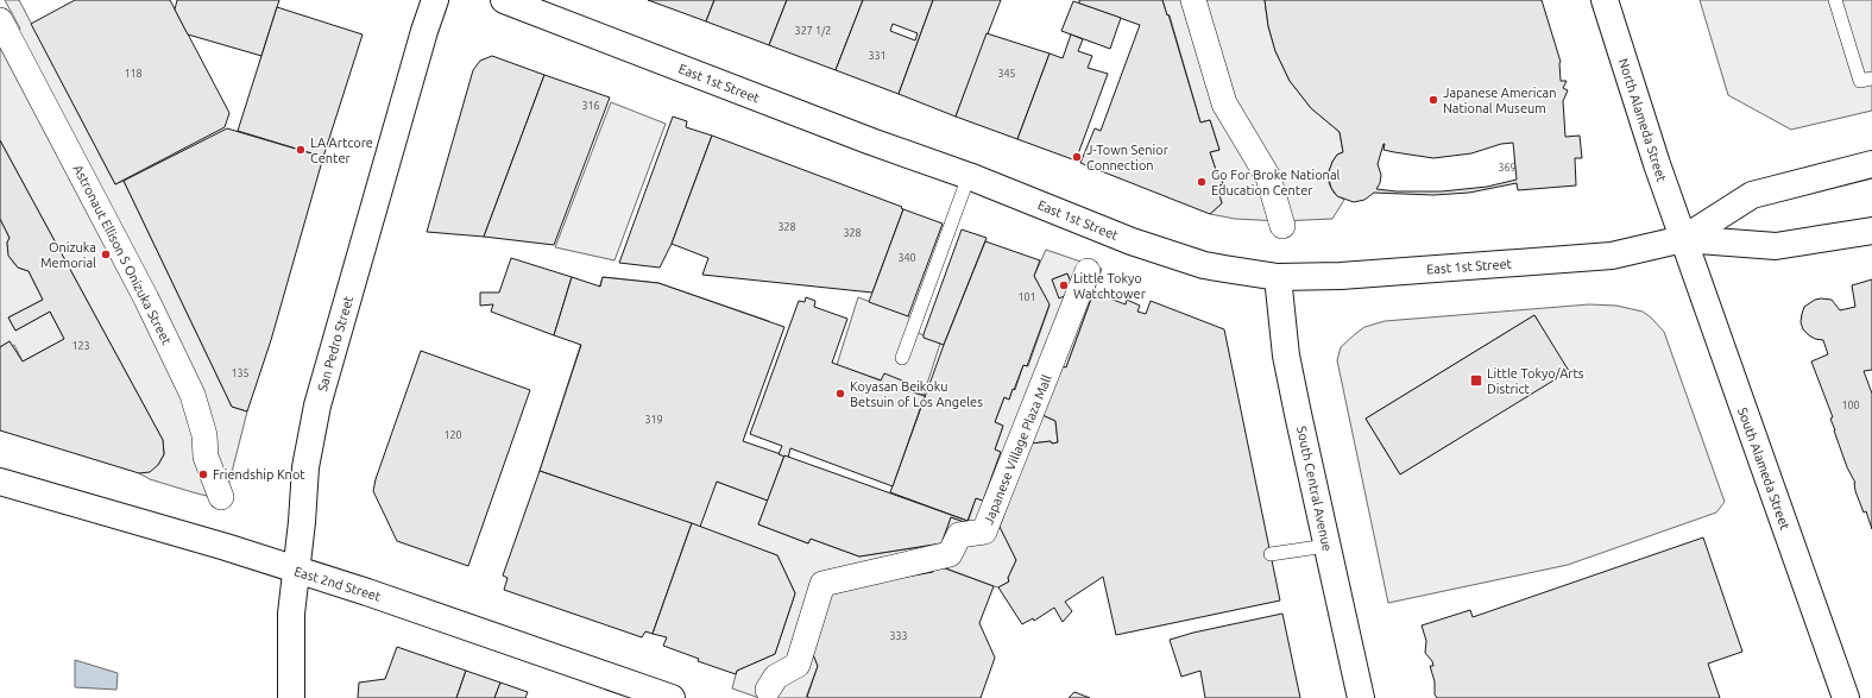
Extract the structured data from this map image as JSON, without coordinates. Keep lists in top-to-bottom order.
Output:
{
  "streets": {
    "main road": [
      "East 1st Street",
      "North Alameda Street",
      "San Pedro Street",
      "South Alameda Street",
      "South Central Avenue",
      "East 2nd Street"
    ],
    "street": ["Astronaut Ellison S Onizuka Street", "Japanese Village Plaza Mall"]
  },
  "crossings": [
    ["East 1st Street", "North Alameda Street"],
    ["East 1st Street", "South Alameda Street"],
    ["East 1st Street", "South Central Avenue"],
    ["North Alameda Street", "South Alameda Street"],
    ["San Pedro Street", "East 2nd Street"]
  ],
  "places": {
    "other": [
      "Japanese American National Museum",
      "LA Artcore Center",
      "J-Town Senior Connection",
      "Go For Broke National Education Center",
      "Onizuka Memorial",
      "Little Tokyo Watchtower",
      "Koyasan Beikoku Betsuin of Los Angeles",
      "Friendship Knot"
    ],
    "transit": ["Little Tokyo/Arts District"]
  },
  "house_numbers": [
    "327 1/2",
    "331",
    "118",
    "345",
    "316",
    "369",
    "328",
    "328",
    "340",
    "101",
    "123",
    "135",
    "100",
    "319",
    "120",
    "333"
  ]
}
